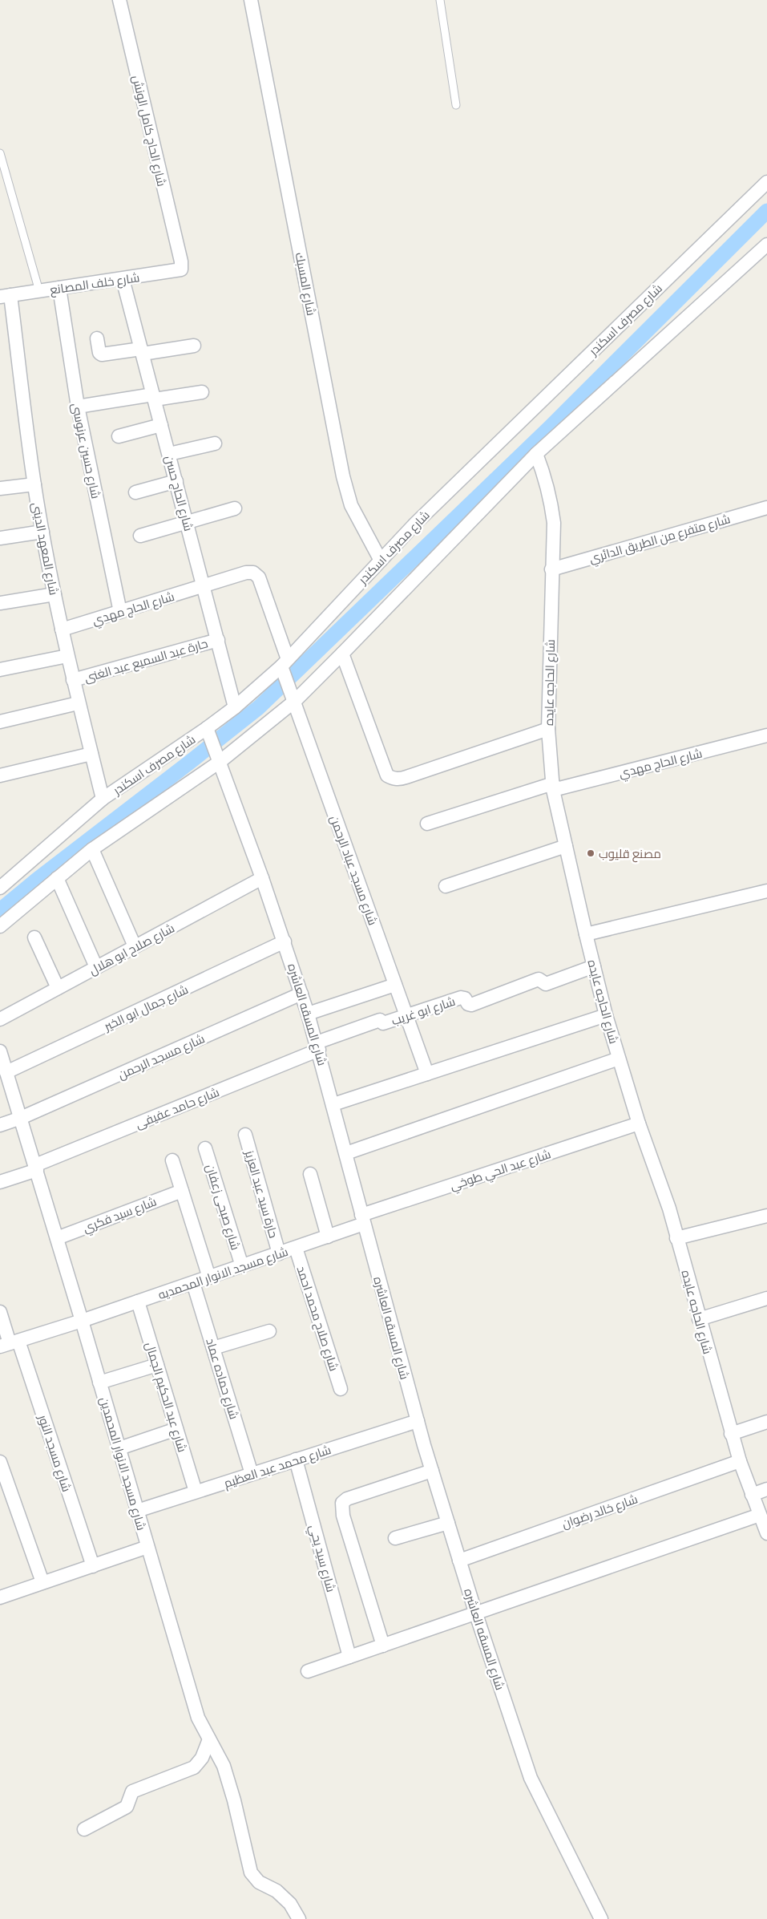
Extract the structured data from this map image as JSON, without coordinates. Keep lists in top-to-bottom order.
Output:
{
  "streets": {
    "street": [
      "شارع الحاج كامل الونش",
      "شارع خلف المصانع",
      "شارع المسبك",
      "شارع مصرف اسكندر",
      "شارع حسين عرنوسى",
      "شارع الحاج حسن",
      "شارع متفرع من الطريق الدائري",
      "شارع المعهد الدينى",
      "شارع الحاج مهدي",
      "حارة عبد السميع عبد الغنى",
      "شارع الحاجه عايده",
      "شارع مسجد عباد الرحمن",
      "شارع صلاح ابو هلال",
      "شارع جمال ابو الخير",
      "شارع ابو غريب",
      "شارع المسقه العاشره",
      "شارع مسجد الرحمن",
      "شارع حامد عفيفى",
      "شارع عبد الحي طوخي",
      "حارة سيد عبد العزيز",
      "شارع صبحى زعفان",
      "شارع سيد فكري",
      "شارع مسجد الانوار المحمديه",
      "شارع صلاح محمد احمد",
      "شارع حماده عماد",
      "شارع عبد الحكيم الجمال",
      "شارع مسجد النور",
      "شارع مسجد الانوار المحمدين",
      "شارع محمد عبد العظيم",
      "شارع خالد رضوان",
      "شارع سيد يحي"
    ]
  },
  "crossings": [
    ["شارع الحاج كامل الونش", "شارع خلف المصانع"],
    ["شارع خلف المصانع", "شارع حسين عرنوسى"],
    ["شارع خلف المصانع", "شارع الحاج حسن"],
    ["شارع خلف المصانع", "شارع المعهد الدينى"],
    ["شارع المسبك", "شارع مصرف اسكندر"],
    ["شارع مصرف اسكندر", "شارع الحاج حسن"],
    ["شارع مصرف اسكندر", "شارع المعهد الدينى"],
    ["شارع مصرف اسكندر", "شارع الحاج مهدي"],
    ["شارع مصرف اسكندر", "شارع مسجد عباد الرحمن"],
    ["شارع مصرف اسكندر", "شارع المسقه العاشره"],
    ["شارع حسين عرنوسى", "شارع الحاج مهدي"],
    ["شارع الحاج حسن", "شارع الحاج مهدي"],
    ["شارع الحاج حسن", "حارة عبد السميع عبد الغنى"],
    ["شارع متفرع من الطريق الدائري", "شارع الحاجه عايده"],
    ["شارع المعهد الدينى", "شارع الحاج مهدي"],
    ["شارع المعهد الدينى", "حارة عبد السميع عبد الغنى"],
    ["شارع الحاج مهدي", "شارع الحاجه عايده"],
    ["شارع الحاج مهدي", "شارع مسجد عباد الرحمن"],
    ["شارع الحاجه عايده", "شارع ابو غريب"],
    ["شارع الحاجه عايده", "شارع عبد الحي طوخي"],
    ["شارع الحاجه عايده", "شارع خالد رضوان"],
    ["شارع مسجد عباد الرحمن", "شارع ابو غريب"],
    ["شارع صلاح ابو هلال", "شارع المسقه العاشره"],
    ["شارع جمال ابو الخير", "شارع المسقه العاشره"],
    ["شارع جمال ابو الخير", "شارع مسجد الانوار المحمدين"],
    ["شارع ابو غريب", "شارع المسقه العاشره"],
    ["شارع ابو غريب", "شارع حامد عفيفى"],
    ["شارع المسقه العاشره", "شارع مسجد الرحمن"],
    ["شارع المسقه العاشره", "شارع حامد عفيفى"],
    ["شارع المسقه العاشره", "شارع عبد الحي طوخي"],
    ["شارع المسقه العاشره", "شارع مسجد الانوار المحمديه"],
    ["شارع المسقه العاشره", "شارع محمد عبد العظيم"],
    ["شارع المسقه العاشره", "شارع خالد رضوان"],
    ["شارع مسجد الرحمن", "شارع مسجد الانوار المحمدين"],
    ["شارع حامد عفيفى", "شارع مسجد الانوار المحمدين"],
    ["شارع عبد الحي طوخي", "شارع مسجد الانوار المحمديه"],
    ["حارة سيد عبد العزيز", "شارع مسجد الانوار المحمديه"],
    ["شارع صبحى زعفان", "شارع مسجد الانوار المحمديه"],
    ["شارع سيد فكري", "شارع مسجد الانوار المحمدين"],
    ["شارع مسجد الانوار المحمديه", "شارع صلاح محمد احمد"],
    ["شارع مسجد الانوار المحمديه", "شارع حماده عماد"],
    ["شارع مسجد الانوار المحمديه", "شارع عبد الحكيم الجمال"],
    ["شارع مسجد الانوار المحمديه", "شارع مسجد النور"],
    ["شارع مسجد الانوار المحمديه", "شارع مسجد الانوار المحمدين"],
    ["شارع حماده عماد", "شارع محمد عبد العظيم"],
    ["شارع عبد الحكيم الجمال", "شارع محمد عبد العظيم"],
    ["شارع مسجد الانوار المحمدين", "شارع محمد عبد العظيم"],
    ["شارع محمد عبد العظيم", "شارع سيد يحي"]
  ],
  "places": ["مصنع قليوب"]
}
